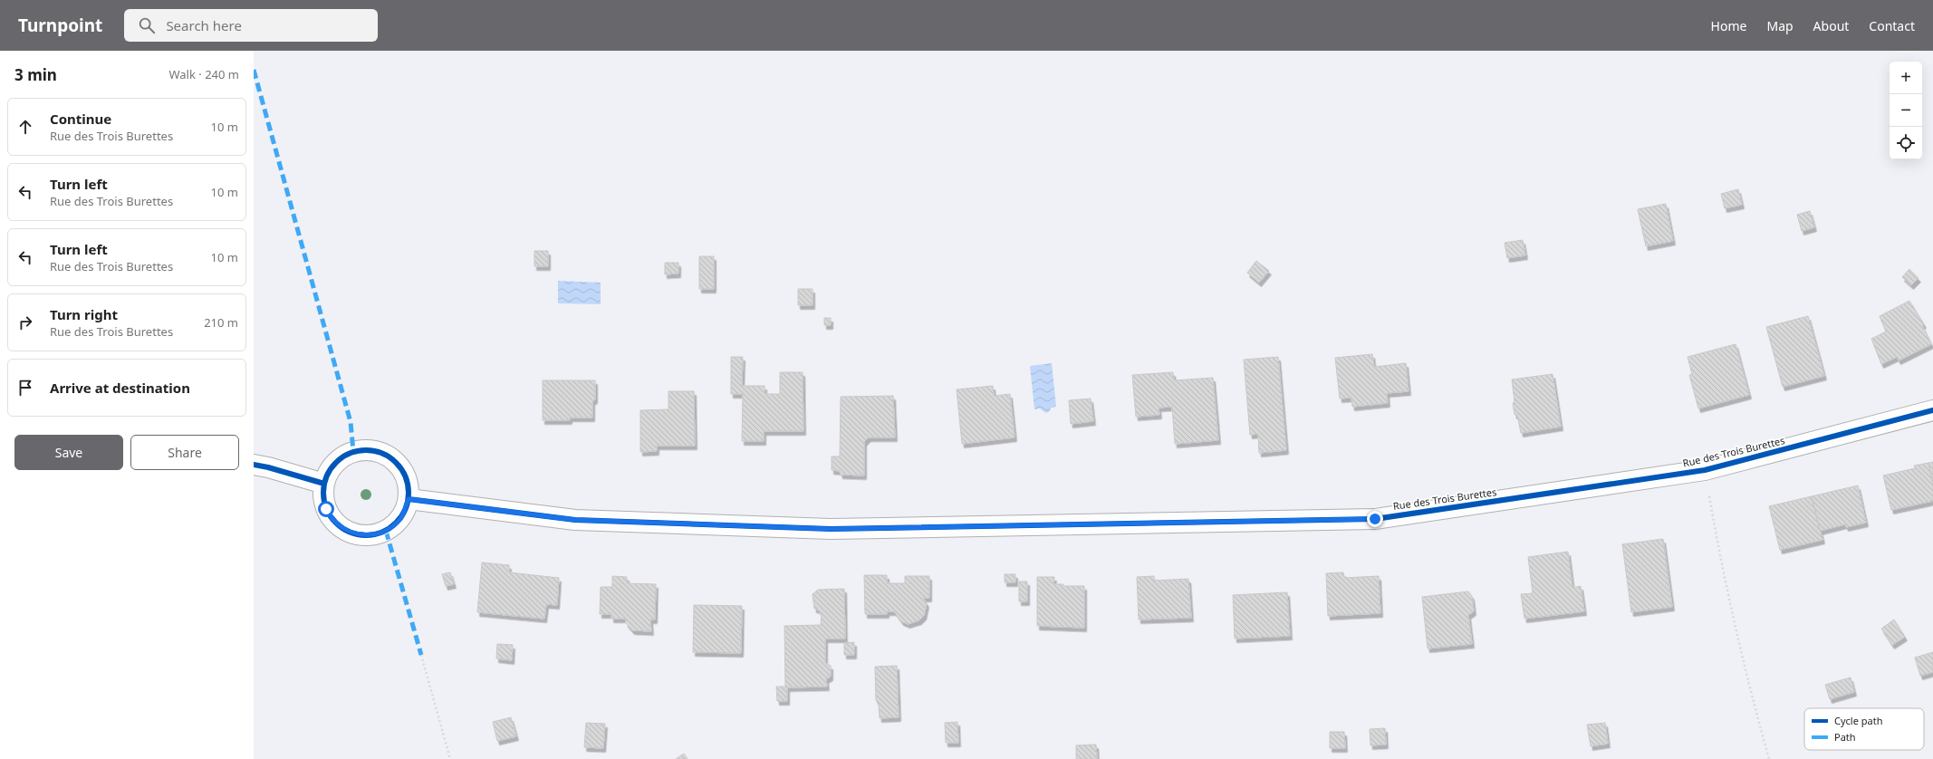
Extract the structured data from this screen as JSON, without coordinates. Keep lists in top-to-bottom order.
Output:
{
  "streets": {
    "street": ["Rue des Trois Burettes"]
  },
  "legend": ["Cycle path", "Path"],
  "page": {
    "header": "Turnpoint",
    "search": "Search here",
    "nav": [
      "Home",
      "Map",
      "About",
      "Contact"
    ],
    "heading": ["3 min", "Walk · 240 m"],
    "map_buttons": ["+", "−"],
    "list": [
      ["Continue", "Rue des Trois Burettes", "10 m"],
      ["Turn left", "Rue des Trois Burettes", "10 m"],
      ["Turn left", "Rue des Trois Burettes", "10 m"],
      ["Turn right", "Rue des Trois Burettes", "210 m"],
      "Arrive at destination"
    ],
    "buttons": ["Save", "Share"]
  }
}
